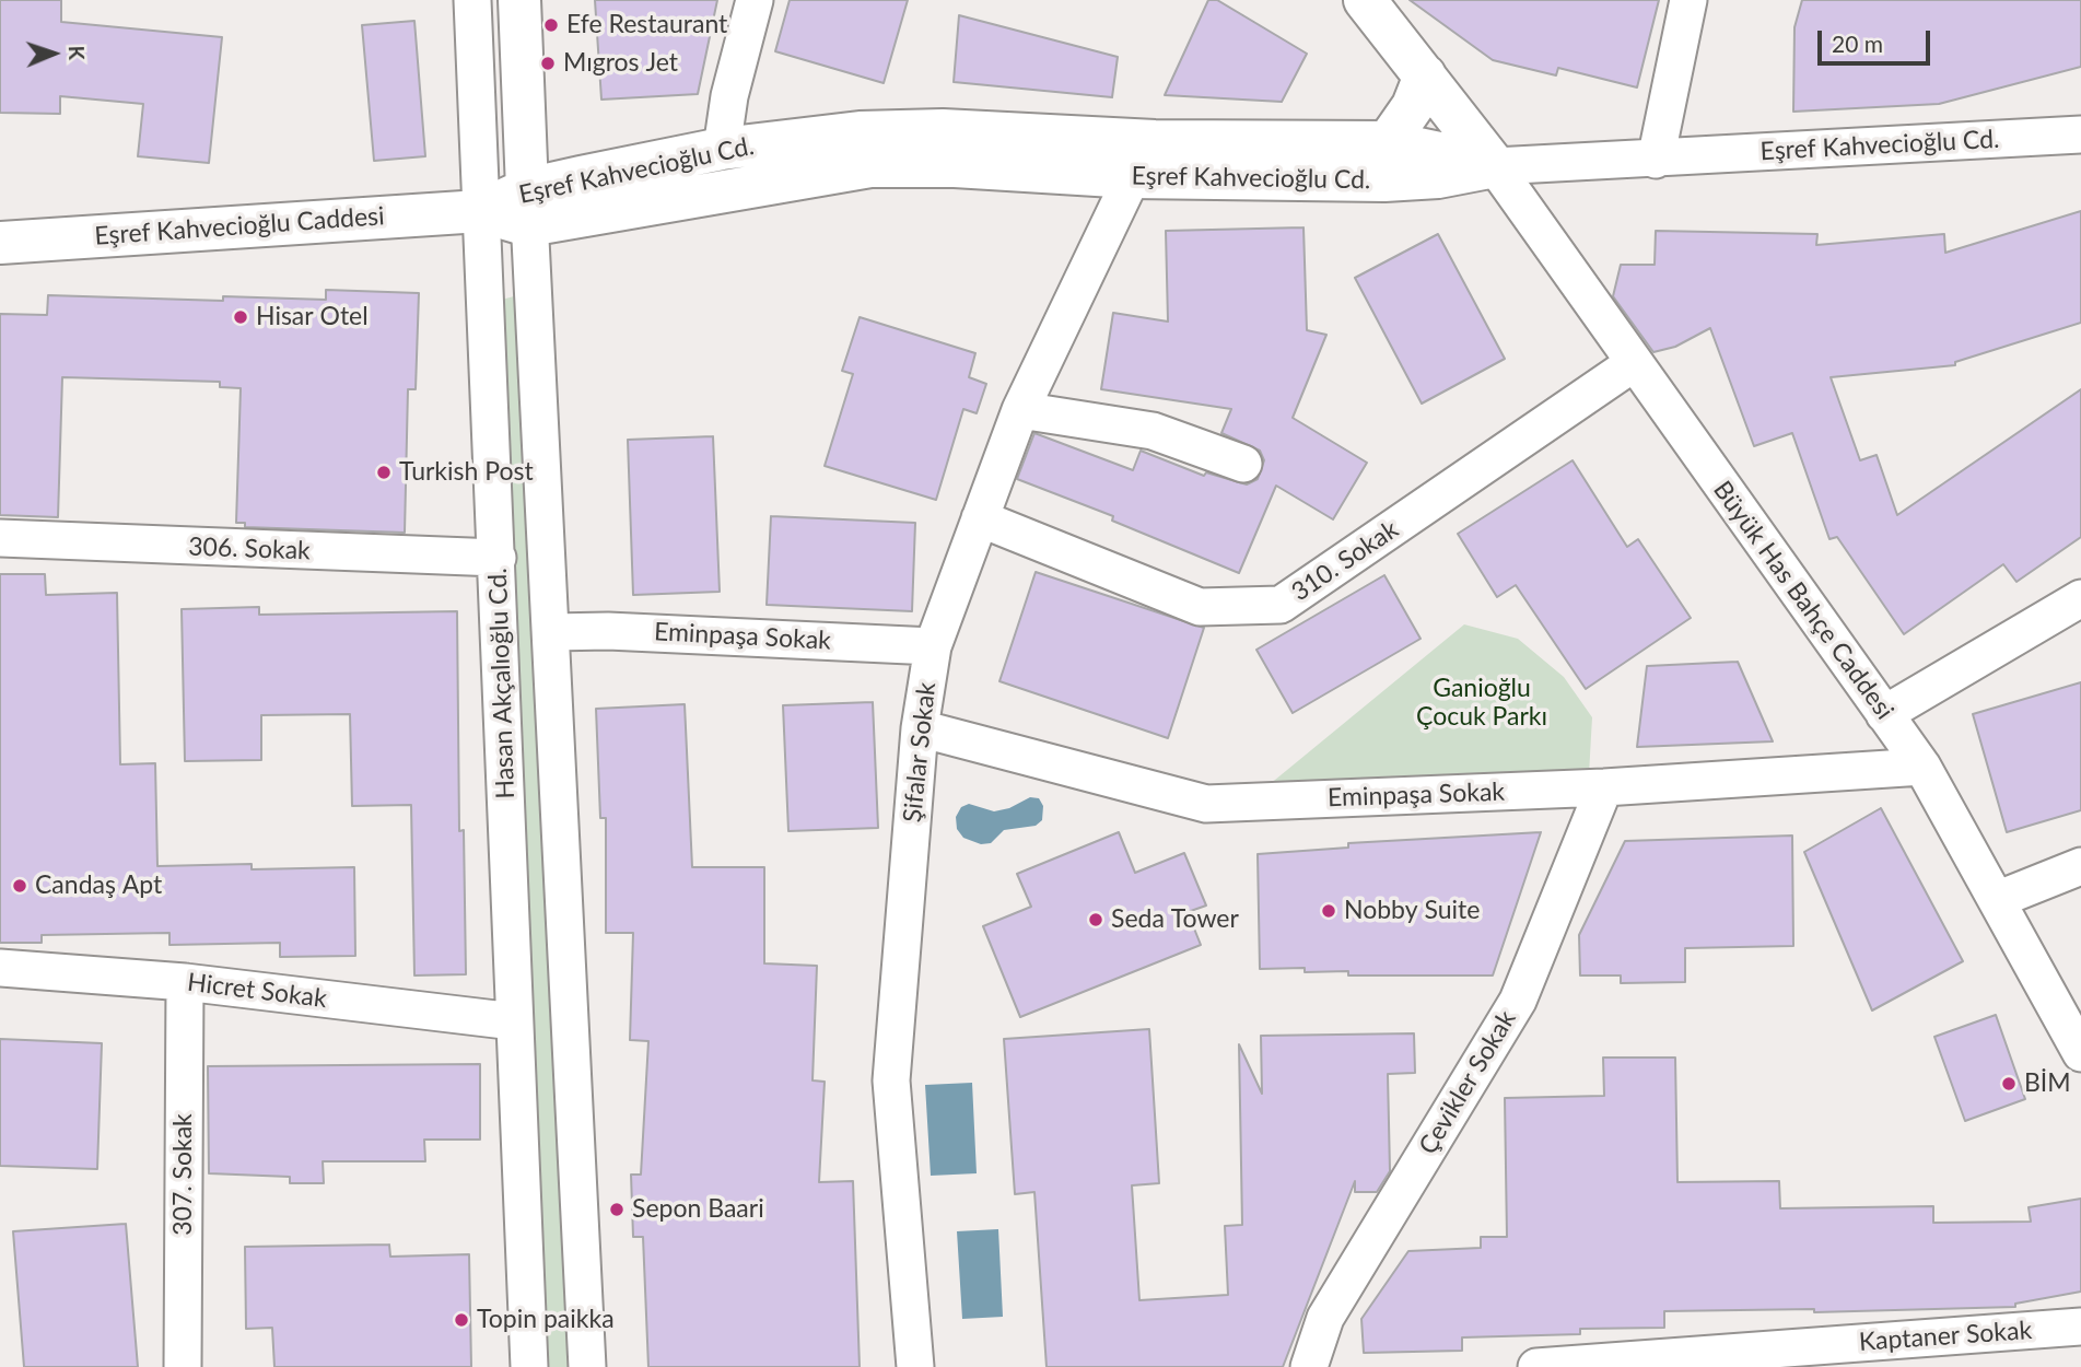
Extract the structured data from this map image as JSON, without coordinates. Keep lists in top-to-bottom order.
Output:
{
  "streets": {
    "street": [
      "Eşref Kahvecioğlu Cd.",
      "Eşref Kahvecioğlu Caddesi",
      "306. Sokak",
      "310. Sokak",
      "Büyük Has Bahçe Caddesi",
      "Eminpaşa Sokak",
      "Hasan Akçalıoğlu Cd.",
      "Şifalar Sokak",
      "Hicret Sokak",
      "Çevikler Sokak",
      "307. Sokak",
      "Kaptaner Sokak"
    ]
  },
  "crossings": [
    ["Eşref Kahvecioğlu Cd.", "Eşref Kahvecioğlu Caddesi"],
    ["Eşref Kahvecioğlu Cd.", "Büyük Has Bahçe Caddesi"],
    ["Eşref Kahvecioğlu Cd.", "Hasan Akçalıoğlu Cd."],
    ["Eşref Kahvecioğlu Cd.", "Şifalar Sokak"],
    ["Eşref Kahvecioğlu Caddesi", "Hasan Akçalıoğlu Cd."],
    ["306. Sokak", "Hasan Akçalıoğlu Cd."],
    ["310. Sokak", "Büyük Has Bahçe Caddesi"],
    ["310. Sokak", "Şifalar Sokak"],
    ["Büyük Has Bahçe Caddesi", "Eminpaşa Sokak"],
    ["Eminpaşa Sokak", "Hasan Akçalıoğlu Cd."],
    ["Eminpaşa Sokak", "Şifalar Sokak"],
    ["Eminpaşa Sokak", "Çevikler Sokak"],
    ["Hasan Akçalıoğlu Cd.", "Hicret Sokak"],
    ["Hicret Sokak", "307. Sokak"]
  ],
  "parks": ["Ganioğlu Çocuk Parkı"],
  "places": [
    "Efe Restaurant",
    "Mıgros Jet",
    "Hisar Otel",
    "Turkish Post",
    "Candaş Apt",
    "Nobby Suite",
    "Seda Tower",
    "BİM",
    "Sepon Baari",
    "Topin paikka"
  ],
  "scale_bar": "20 m",
  "north": "right"
}
